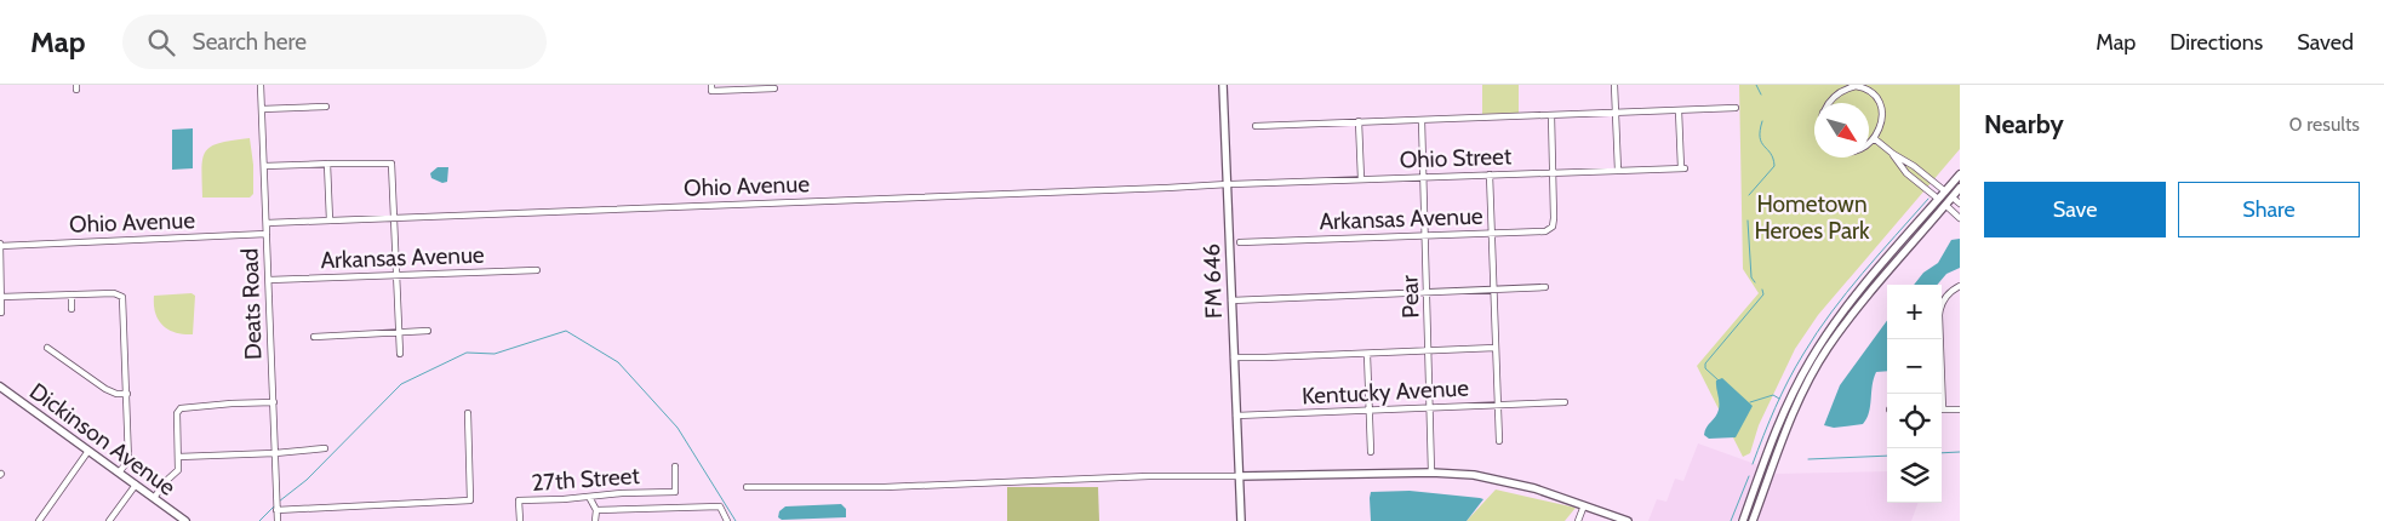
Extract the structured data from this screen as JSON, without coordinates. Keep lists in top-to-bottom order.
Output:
{
  "streets": {
    "main road": ["FM 646", "Dickinson Avenue"],
    "street": [
      "Ohio Street",
      "Ohio Avenue",
      "Arkansas Avenue",
      "Pear",
      "Deats Road",
      "Kentucky Avenue",
      "27th Street"
    ]
  },
  "crossings": [
    ["Ohio Street", "Ohio Avenue"],
    ["Ohio Street", "Arkansas Avenue"],
    ["Ohio Street", "FM 646"],
    ["Ohio Street", "Pear"],
    ["Ohio Avenue", "FM 646"],
    ["Ohio Avenue", "Deats Road"],
    ["Arkansas Avenue", "Pear"],
    ["Arkansas Avenue", "Deats Road"],
    ["FM 646", "Kentucky Avenue"],
    ["Pear", "Kentucky Avenue"]
  ],
  "parks": ["Hometown Heroes Park"],
  "north": "bottom right",
  "page": {
    "header": "Map",
    "search": "Search here",
    "nav": ["Map", "Directions", "Saved"],
    "heading": ["Nearby", "0 results"],
    "buttons": ["Save", "Share"],
    "map_buttons": ["+", "−"]
  }
}
